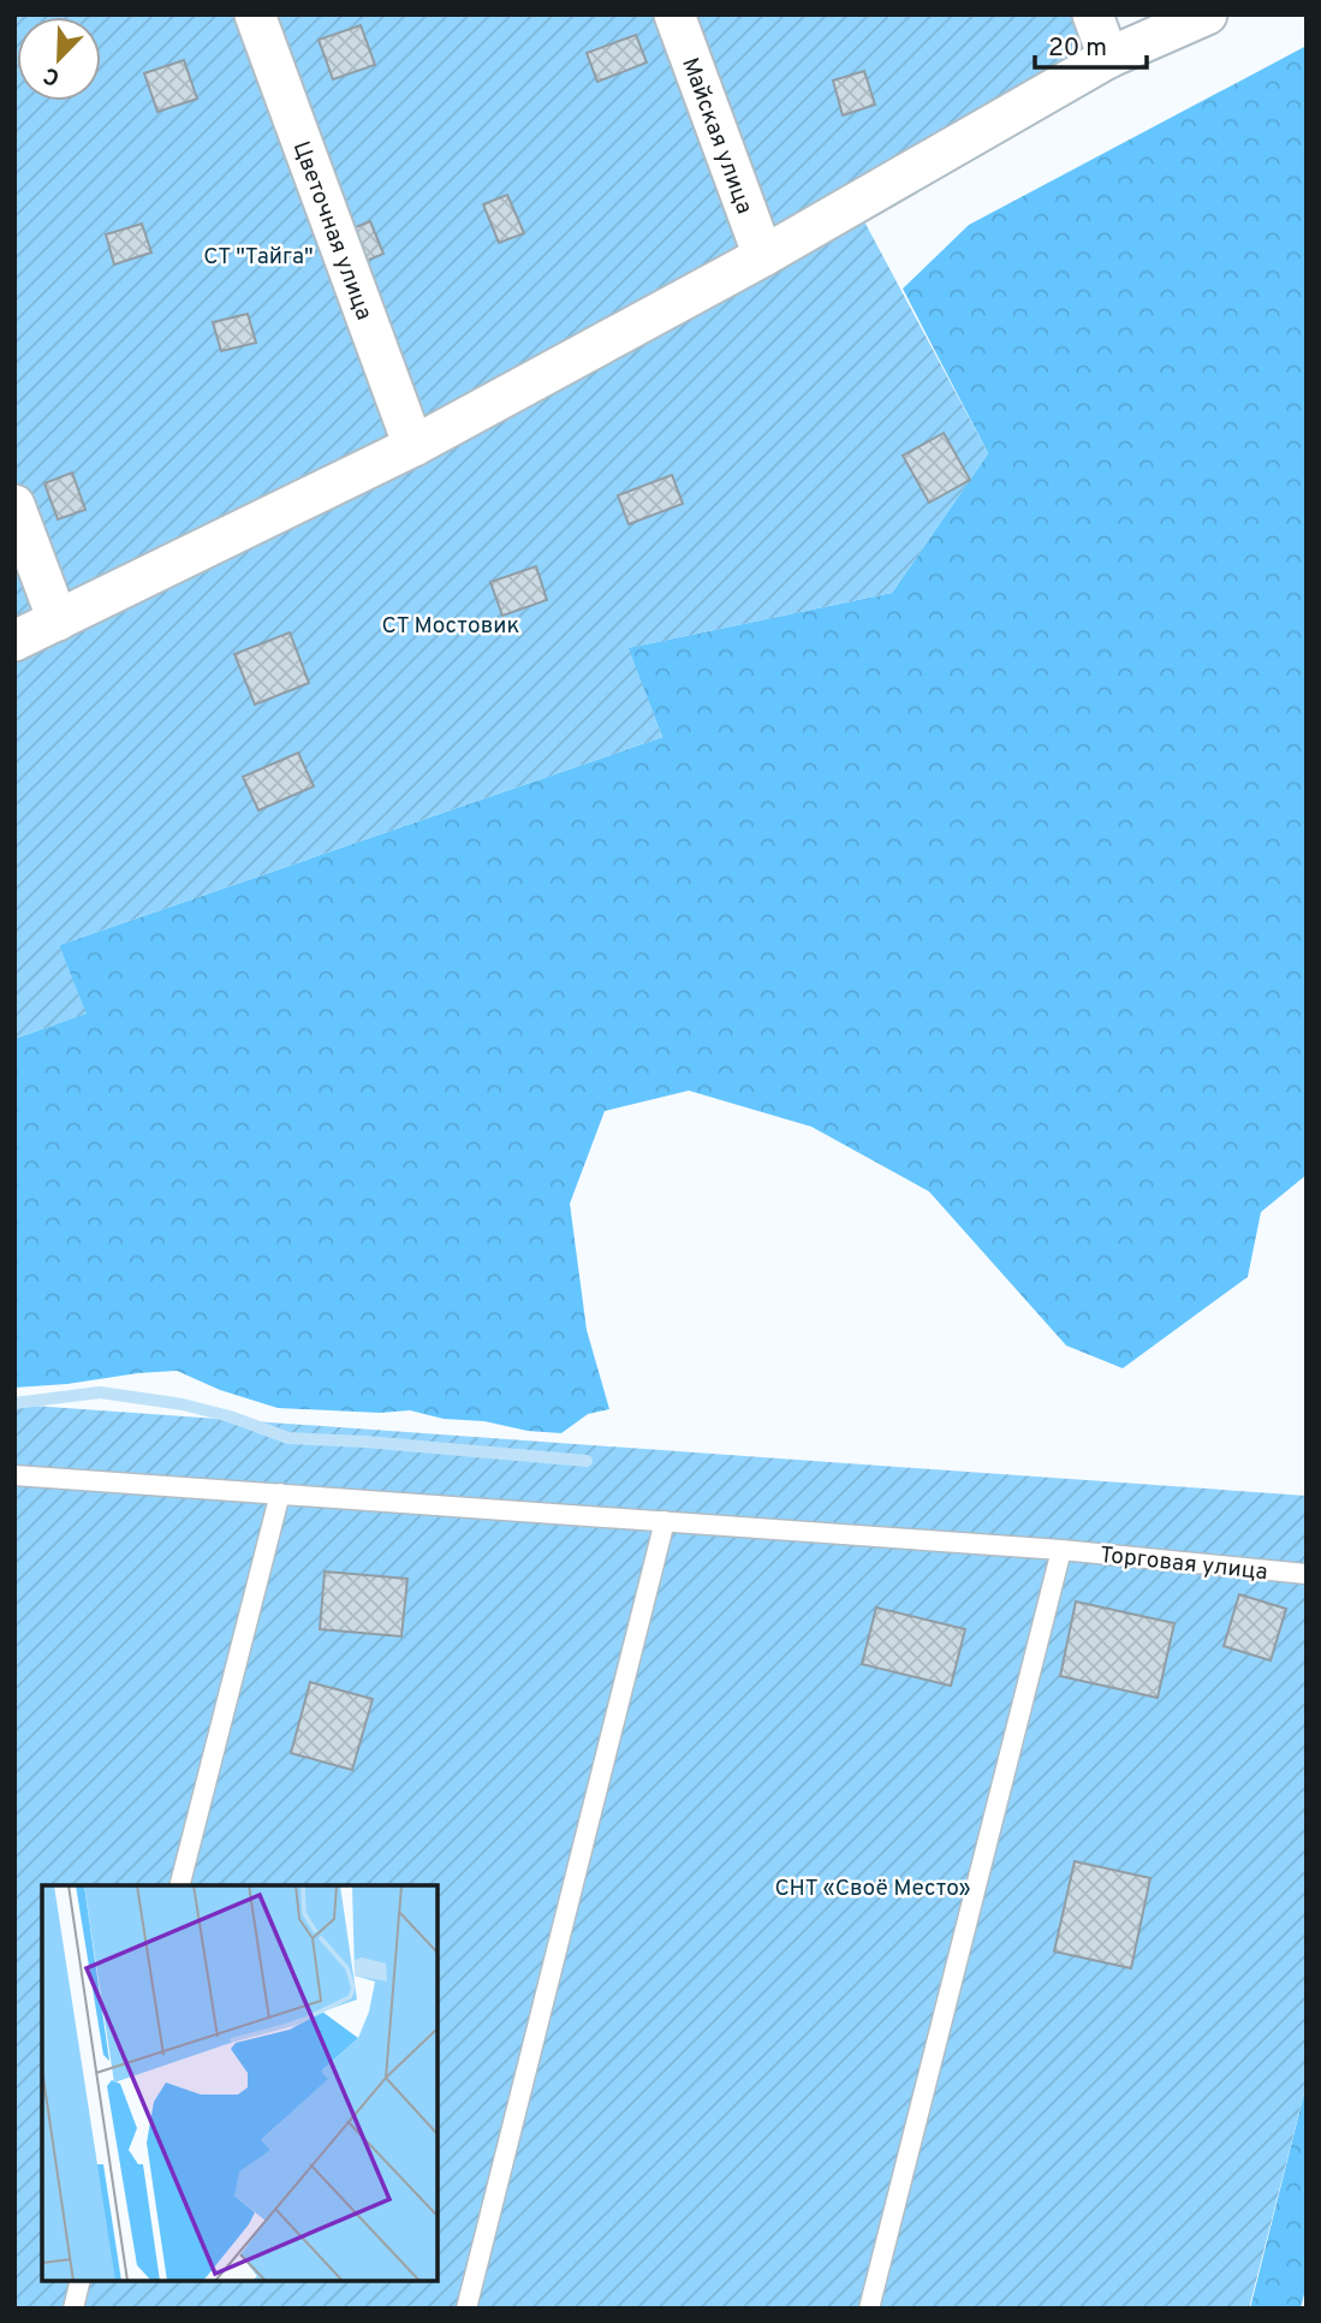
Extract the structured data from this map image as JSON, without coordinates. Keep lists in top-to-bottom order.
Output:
{
  "streets": {
    "street": ["Майская улица", "Цветочная улица"],
    "lane": ["Торговая улица"]
  },
  "parks": ["СТ \"Тайга\"", "СТ Мостовик", "СНТ «Своё Место»"],
  "scale_bar": "20 m",
  "north": "bottom left"
}
